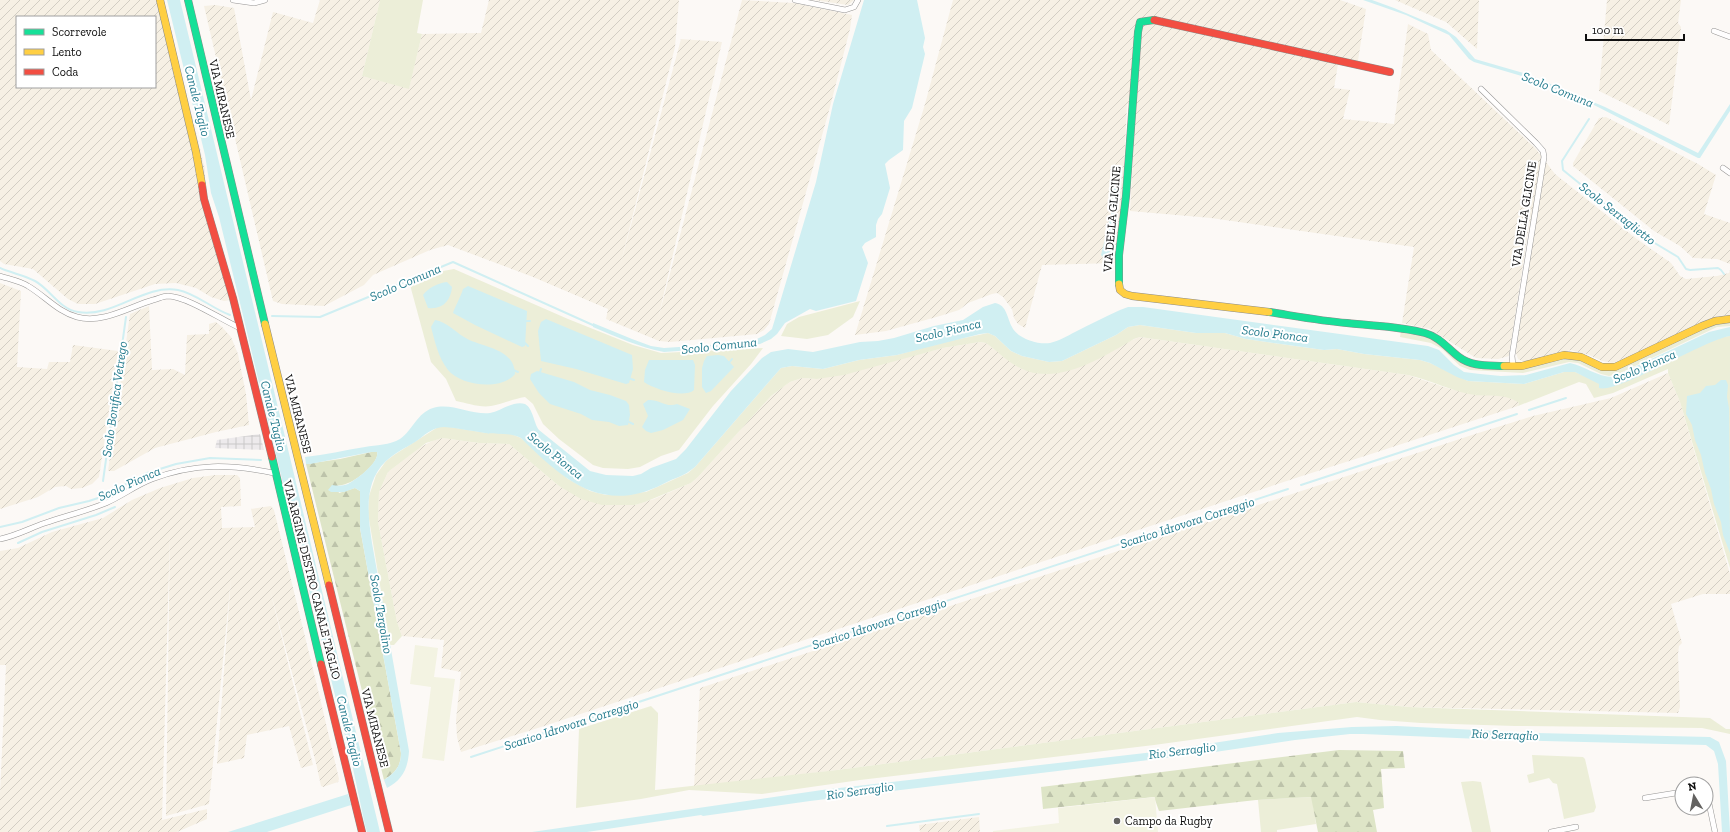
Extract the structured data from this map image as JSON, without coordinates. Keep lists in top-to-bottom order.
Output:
{
  "streets": {
    "street": ["VIA MIRANESE", "VIA DELLA GLICINE", "VIA ARGINE DESTRO CANALE TAGLIO"]
  },
  "water": [
    "Scolo Comuna",
    "Canale Taglio",
    "Scolo Serraglietto",
    "Scolo Pionca",
    "Scolo Bonifica Vetrego",
    "Scarico Idrovora Correggio",
    "Scolo Tergolino",
    "Rio Serraglio"
  ],
  "places": ["Campo da Rugby"],
  "legend": ["Scorrevole", "Lento", "Coda"],
  "scale_bar": "100 m",
  "north": "top"
}
